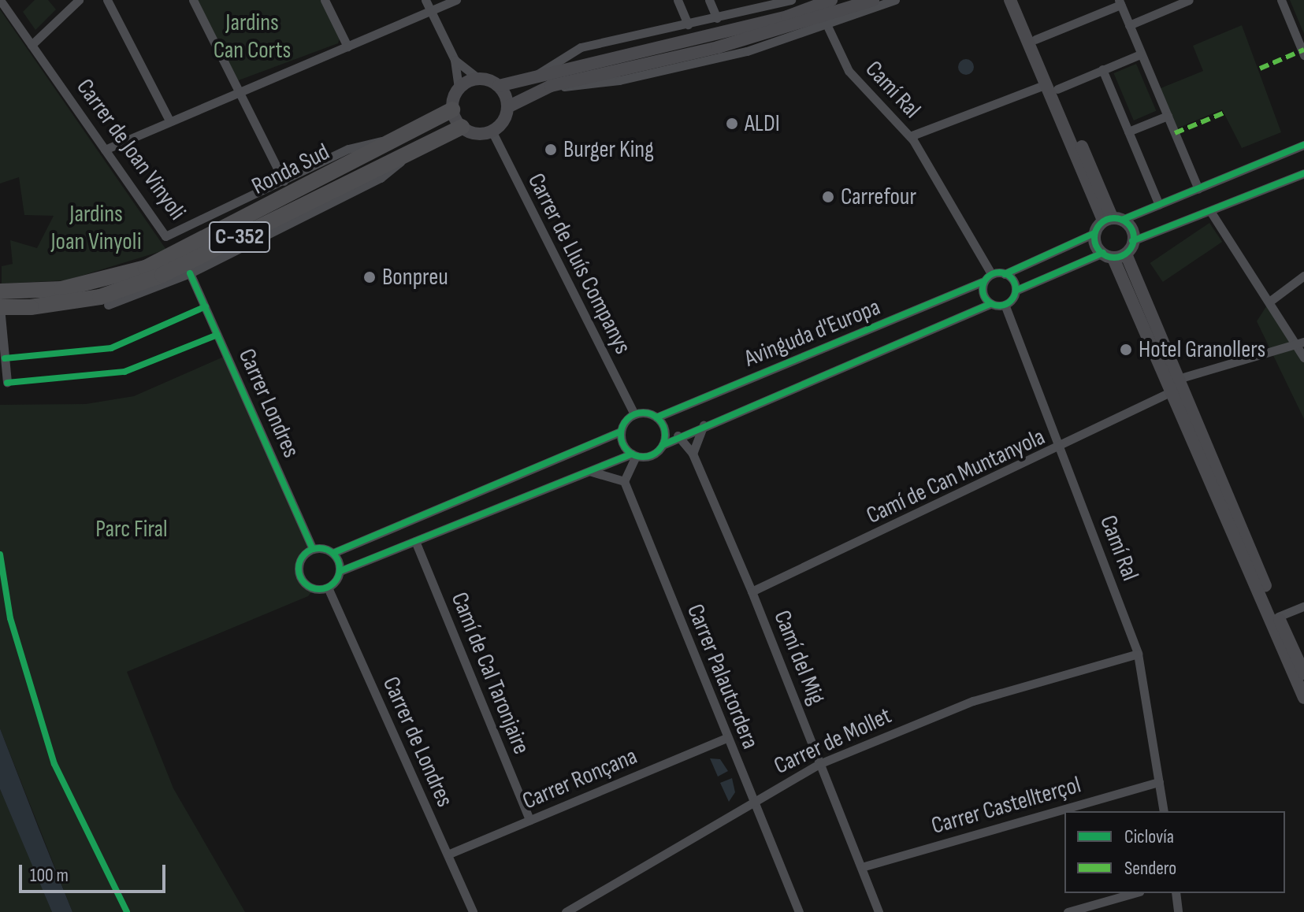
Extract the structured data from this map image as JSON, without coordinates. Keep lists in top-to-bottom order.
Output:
{
  "streets": {
    "highway": ["Ronda Sud", "C-352"],
    "street": [
      "Camí Ral",
      "Carrer de Joan Vinyoli",
      "Carrer de Lluís Companys",
      "Avinguda d'Europa",
      "Carrer Londres",
      "Camí de Can Muntanyola",
      "Camí del Mig",
      "Camí de Cal Taronjaire",
      "Carrer Palautordera",
      "Carrer de Mollet",
      "Carrer de Londres",
      "Carrer Ronçana",
      "Carrer Castellterçol"
    ]
  },
  "crossings": [
    ["Camí Ral", "Avinguda d'Europa"],
    ["Camí Ral", "Camí de Can Muntanyola"],
    ["Camí Ral", "Carrer de Mollet"],
    ["Camí Ral", "Carrer Castellterçol"],
    ["Carrer de Joan Vinyoli", "Ronda Sud"],
    ["Ronda Sud", "Carrer de Lluís Companys"],
    ["Carrer de Lluís Companys", "Avinguda d'Europa"],
    ["Avinguda d'Europa", "Camí del Mig"],
    ["Carrer Londres", "Carrer de Londres"],
    ["Camí de Can Muntanyola", "Camí del Mig"],
    ["Camí del Mig", "Carrer de Mollet"],
    ["Camí del Mig", "Carrer Castellterçol"],
    ["Camí de Cal Taronjaire", "Carrer Ronçana"],
    ["Carrer Palautordera", "Carrer de Mollet"],
    ["Carrer Palautordera", "Carrer Ronçana"],
    ["Carrer de Londres", "Carrer Ronçana"]
  ],
  "parks": ["Jardins Can Corts", "Jardins Joan Vinyoli", "Parc Firal"],
  "places": [
    "ALDI",
    "Burger King",
    "Carrefour",
    "Bonpreu",
    "Hotel Granollers"
  ],
  "legend": ["Ciclovía", "Sendero"],
  "scale_bar": "100 m"
}
